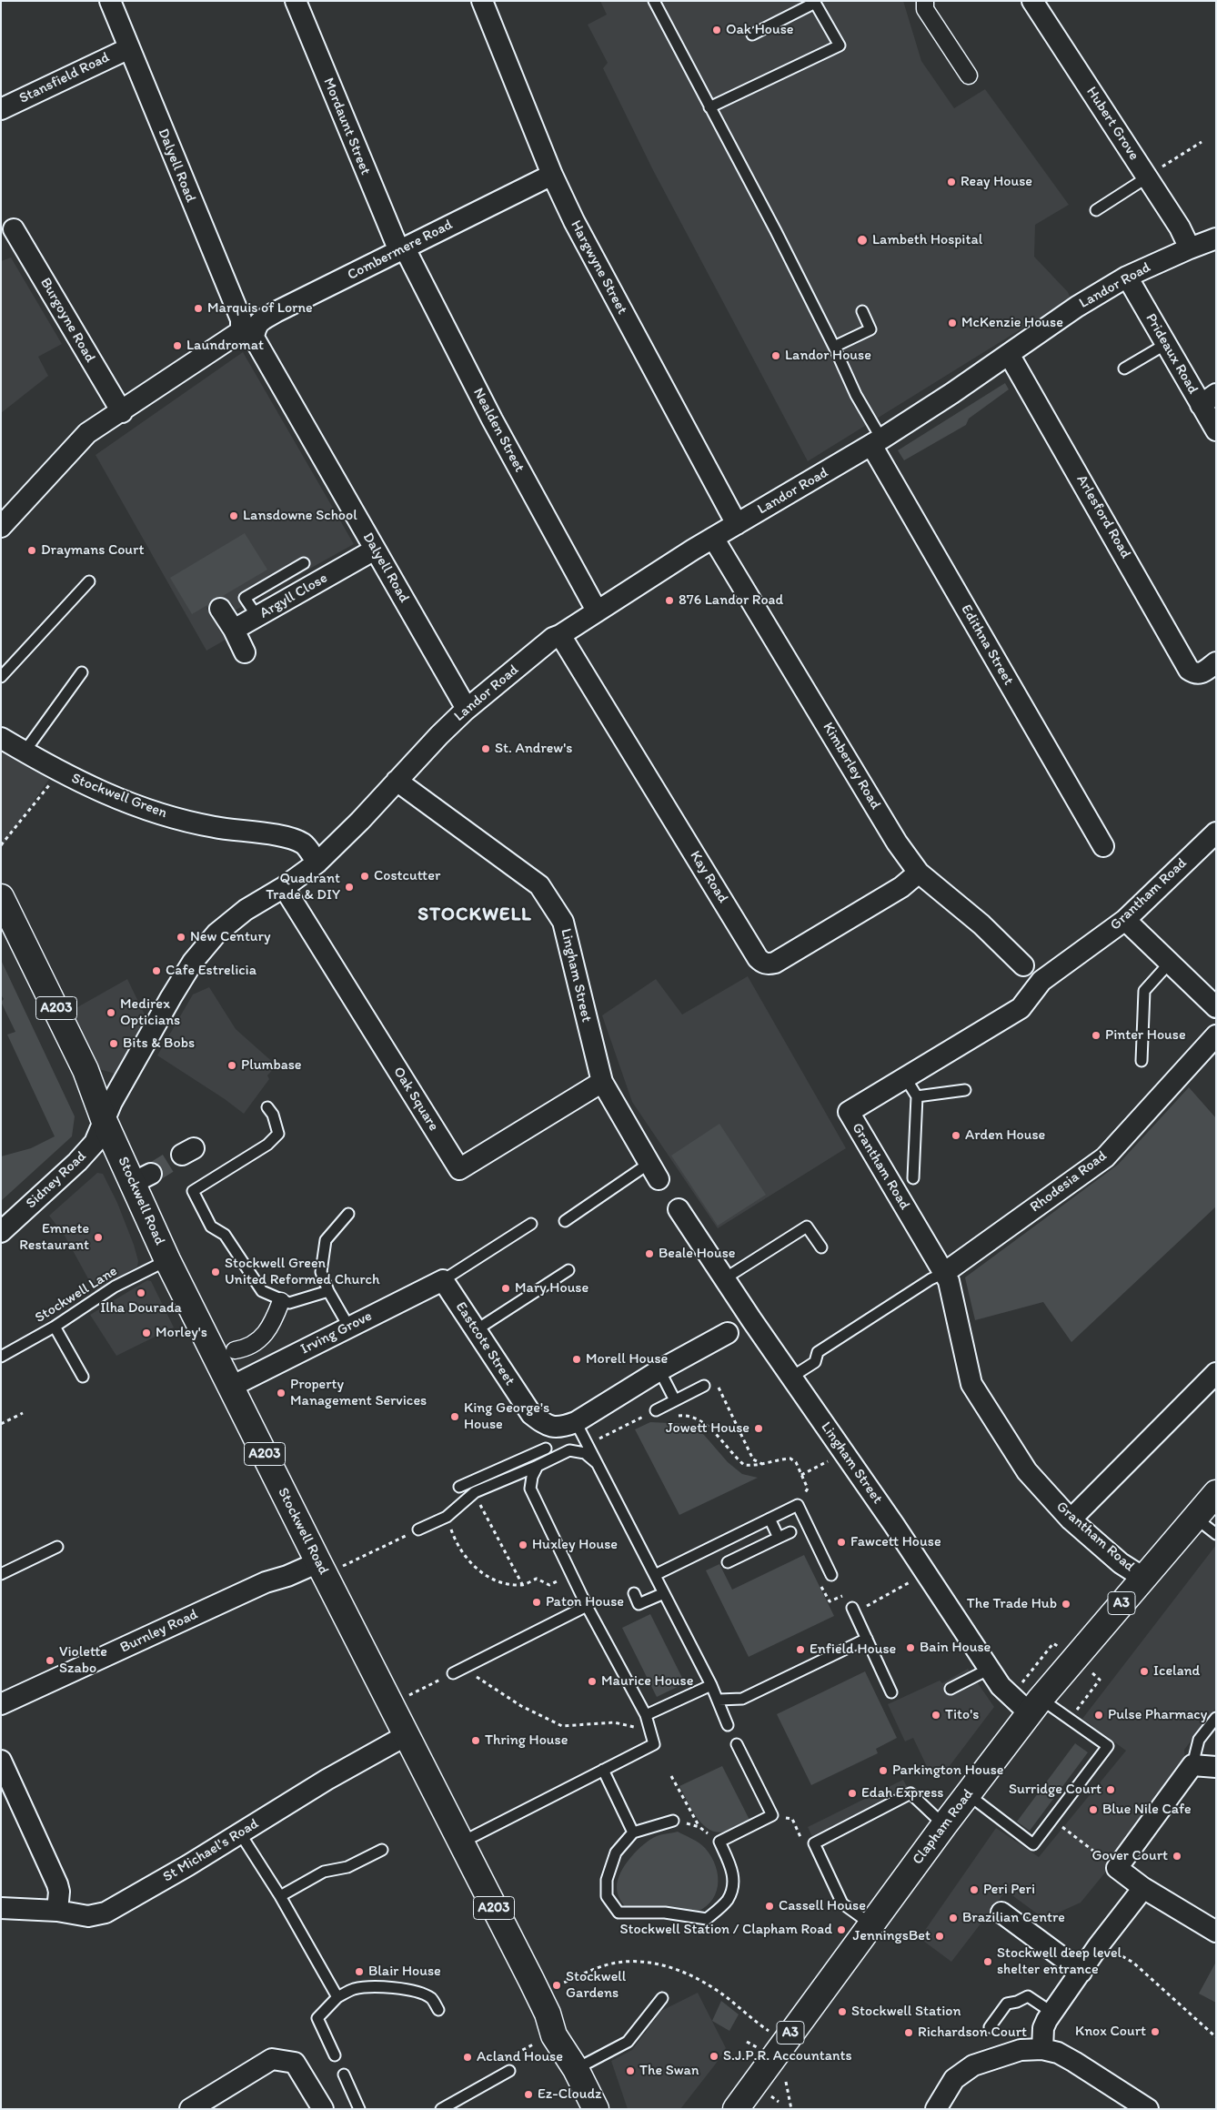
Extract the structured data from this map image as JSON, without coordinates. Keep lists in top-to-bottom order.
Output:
{
  "streets": {
    "highway": [
      "A203",
      "Stockwell Road",
      "A3",
      "Clapham Road"
    ],
    "street": [
      "Stansfield Road",
      "Hubert Grove",
      "Mordaunt Street",
      "Dalyell Road",
      "Combermere Road",
      "Hargwyne Street",
      "Landor Road",
      "Burgoyne Road",
      "Prideaux Road",
      "Nealden Street",
      "Arlesford Road",
      "Argyll Close",
      "Edithna Street",
      "Kimberley Road",
      "Stockwell Green",
      "Kay Road",
      "Grantham Road",
      "Lingham Street",
      "Oak Square",
      "Sidney Road",
      "Rhodesia Road",
      "Irving Grove",
      "Eastcote Street",
      "Burnley Road",
      "St Michael's Road"
    ],
    "lane": ["Stockwell Lane"]
  },
  "crossings": [
    ["Stansfield Road", "Dalyell Road"],
    ["Hubert Grove", "Landor Road"],
    ["Mordaunt Street", "Combermere Road"],
    ["Mordaunt Street", "Nealden Street"],
    ["Dalyell Road", "Combermere Road"],
    ["Dalyell Road", "Landor Road"],
    ["Dalyell Road", "Argyll Close"],
    ["Combermere Road", "Hargwyne Street"],
    ["Combermere Road", "Burgoyne Road"],
    ["Combermere Road", "Nealden Street"],
    ["Hargwyne Street", "Landor Road"],
    ["Landor Road", "Prideaux Road"],
    ["Landor Road", "Nealden Street"],
    ["Landor Road", "Arlesford Road"],
    ["Landor Road", "Edithna Street"],
    ["Landor Road", "Kimberley Road"],
    ["Landor Road", "Kay Road"],
    ["Landor Road", "Lingham Street"],
    ["Kimberley Road", "Kay Road"],
    ["Grantham Road", "Rhodesia Road"],
    ["Grantham Road", "Clapham Road"],
    ["Lingham Street", "Oak Square"],
    ["Lingham Street", "Clapham Road"],
    ["A203", "Stockwell Road"],
    ["Sidney Road", "Stockwell Road"],
    ["Stockwell Road", "Stockwell Lane"],
    ["Stockwell Road", "Irving Grove"],
    ["Stockwell Road", "Burnley Road"],
    ["Stockwell Road", "St Michael's Road"],
    ["Irving Grove", "Eastcote Street"]
  ],
  "districts": ["STOCKWELL"],
  "places": [
    "Oak House",
    "Reay House",
    "Lambeth Hospital",
    "Marquis of Lorne",
    "McKenzie House",
    "Laundromat",
    "Landor House",
    "Lansdowne School",
    "Draymans Court",
    "876 Landor Road",
    "St. Andrew's",
    "Costcutter",
    "Quadrant Trade & DIY",
    "New Century",
    "Cafe Estrelicia",
    "Medirex Opticians",
    "Pinter House",
    "Bits & Bobs",
    "Plumbase",
    "Arden House",
    "Emnete Restaurant",
    "Beale House",
    "Stockwell Green United Reformed Church",
    "Mary House",
    "Ilha Dourada",
    "Morley's",
    "Morell House",
    "Property Management Services",
    "King George's House",
    "Jowett House",
    "Fawcett House",
    "Huxley House",
    "Paton House",
    "The Trade Hub",
    "Bain House",
    "Enfield House",
    "Violette Szabo",
    "Iceland",
    "Maurice House",
    "Tito's",
    "Pulse Pharmacy",
    "Thring House",
    "Parkington House",
    "Surridge Court",
    "Edah Express",
    "Blue Nile Cafe",
    "Gover Court",
    "Peri Peri",
    "Cassell House",
    "Brazilian Centre",
    "Stockwell Station / Clapham Road",
    "JenningsBet",
    "Stockwell deep level shelter entrance",
    "Blair House",
    "Stockwell Gardens",
    "Stockwell Station",
    "Knox Court",
    "Richardson Court",
    "S.J.P.R. Accountants",
    "Acland House",
    "The Swan",
    "Ez-Cloudz"
  ]
}
